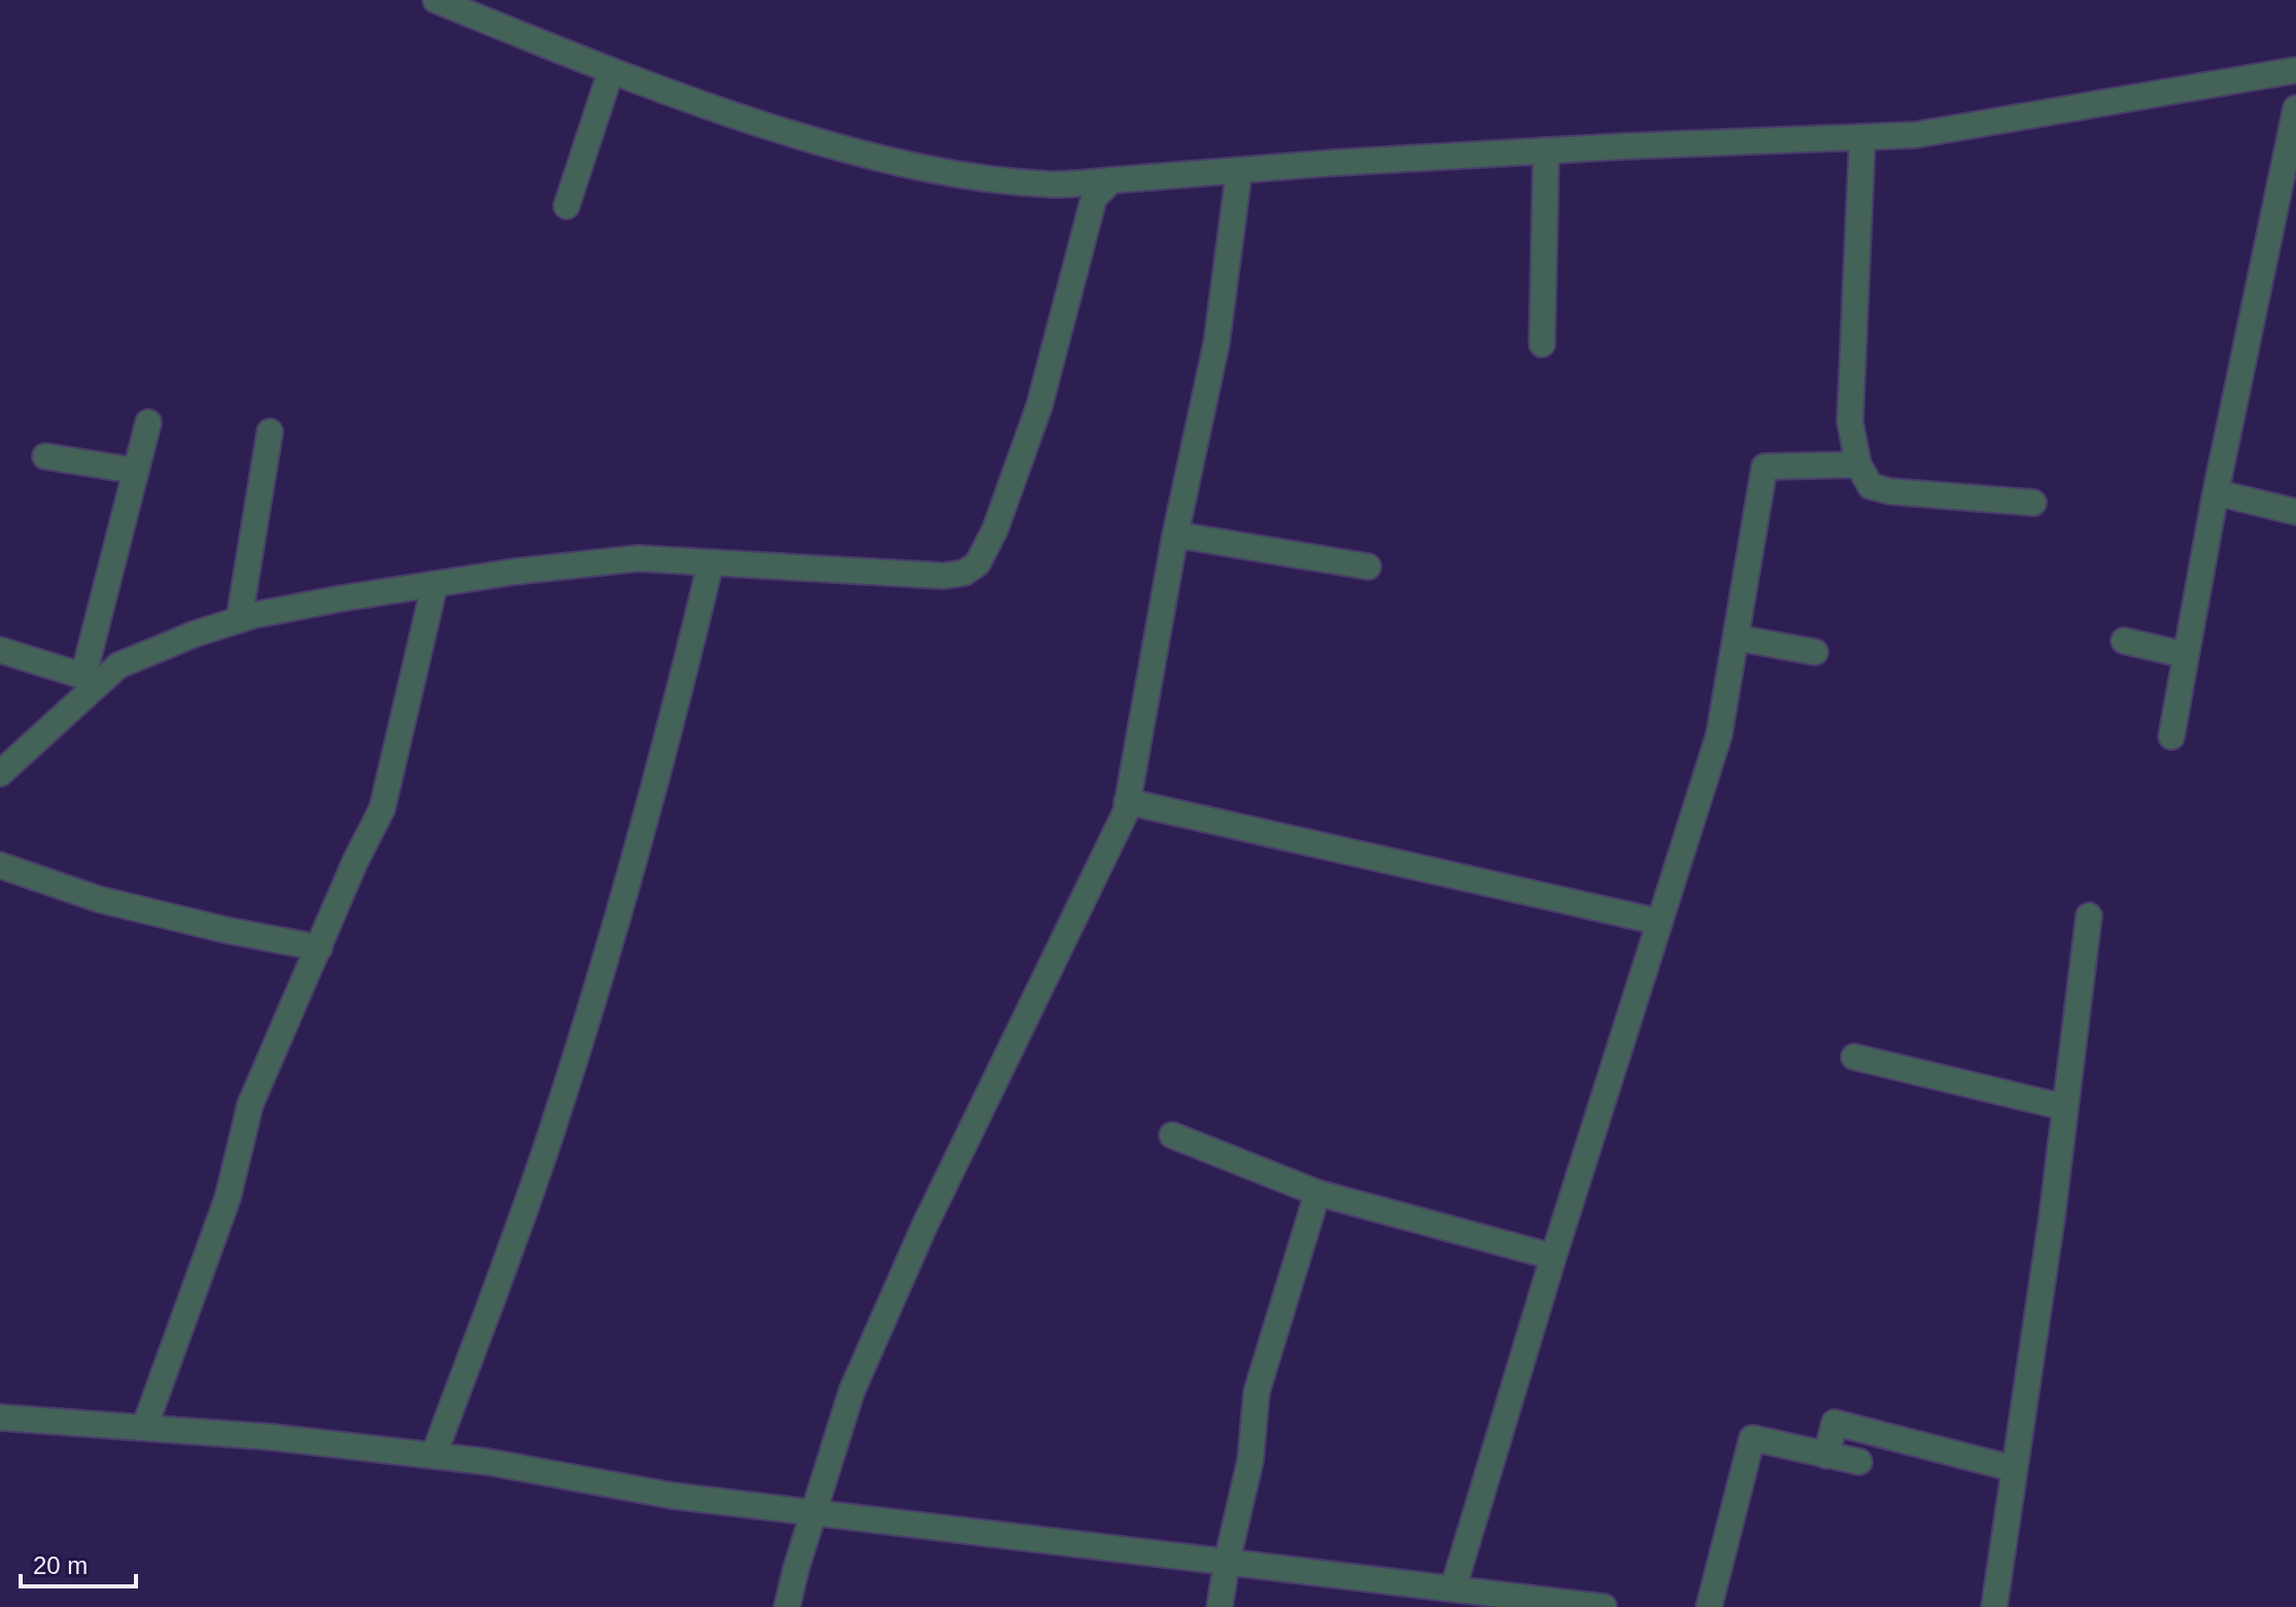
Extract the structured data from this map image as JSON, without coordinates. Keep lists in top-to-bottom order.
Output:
{
  "scale_bar": "20 m"
}
